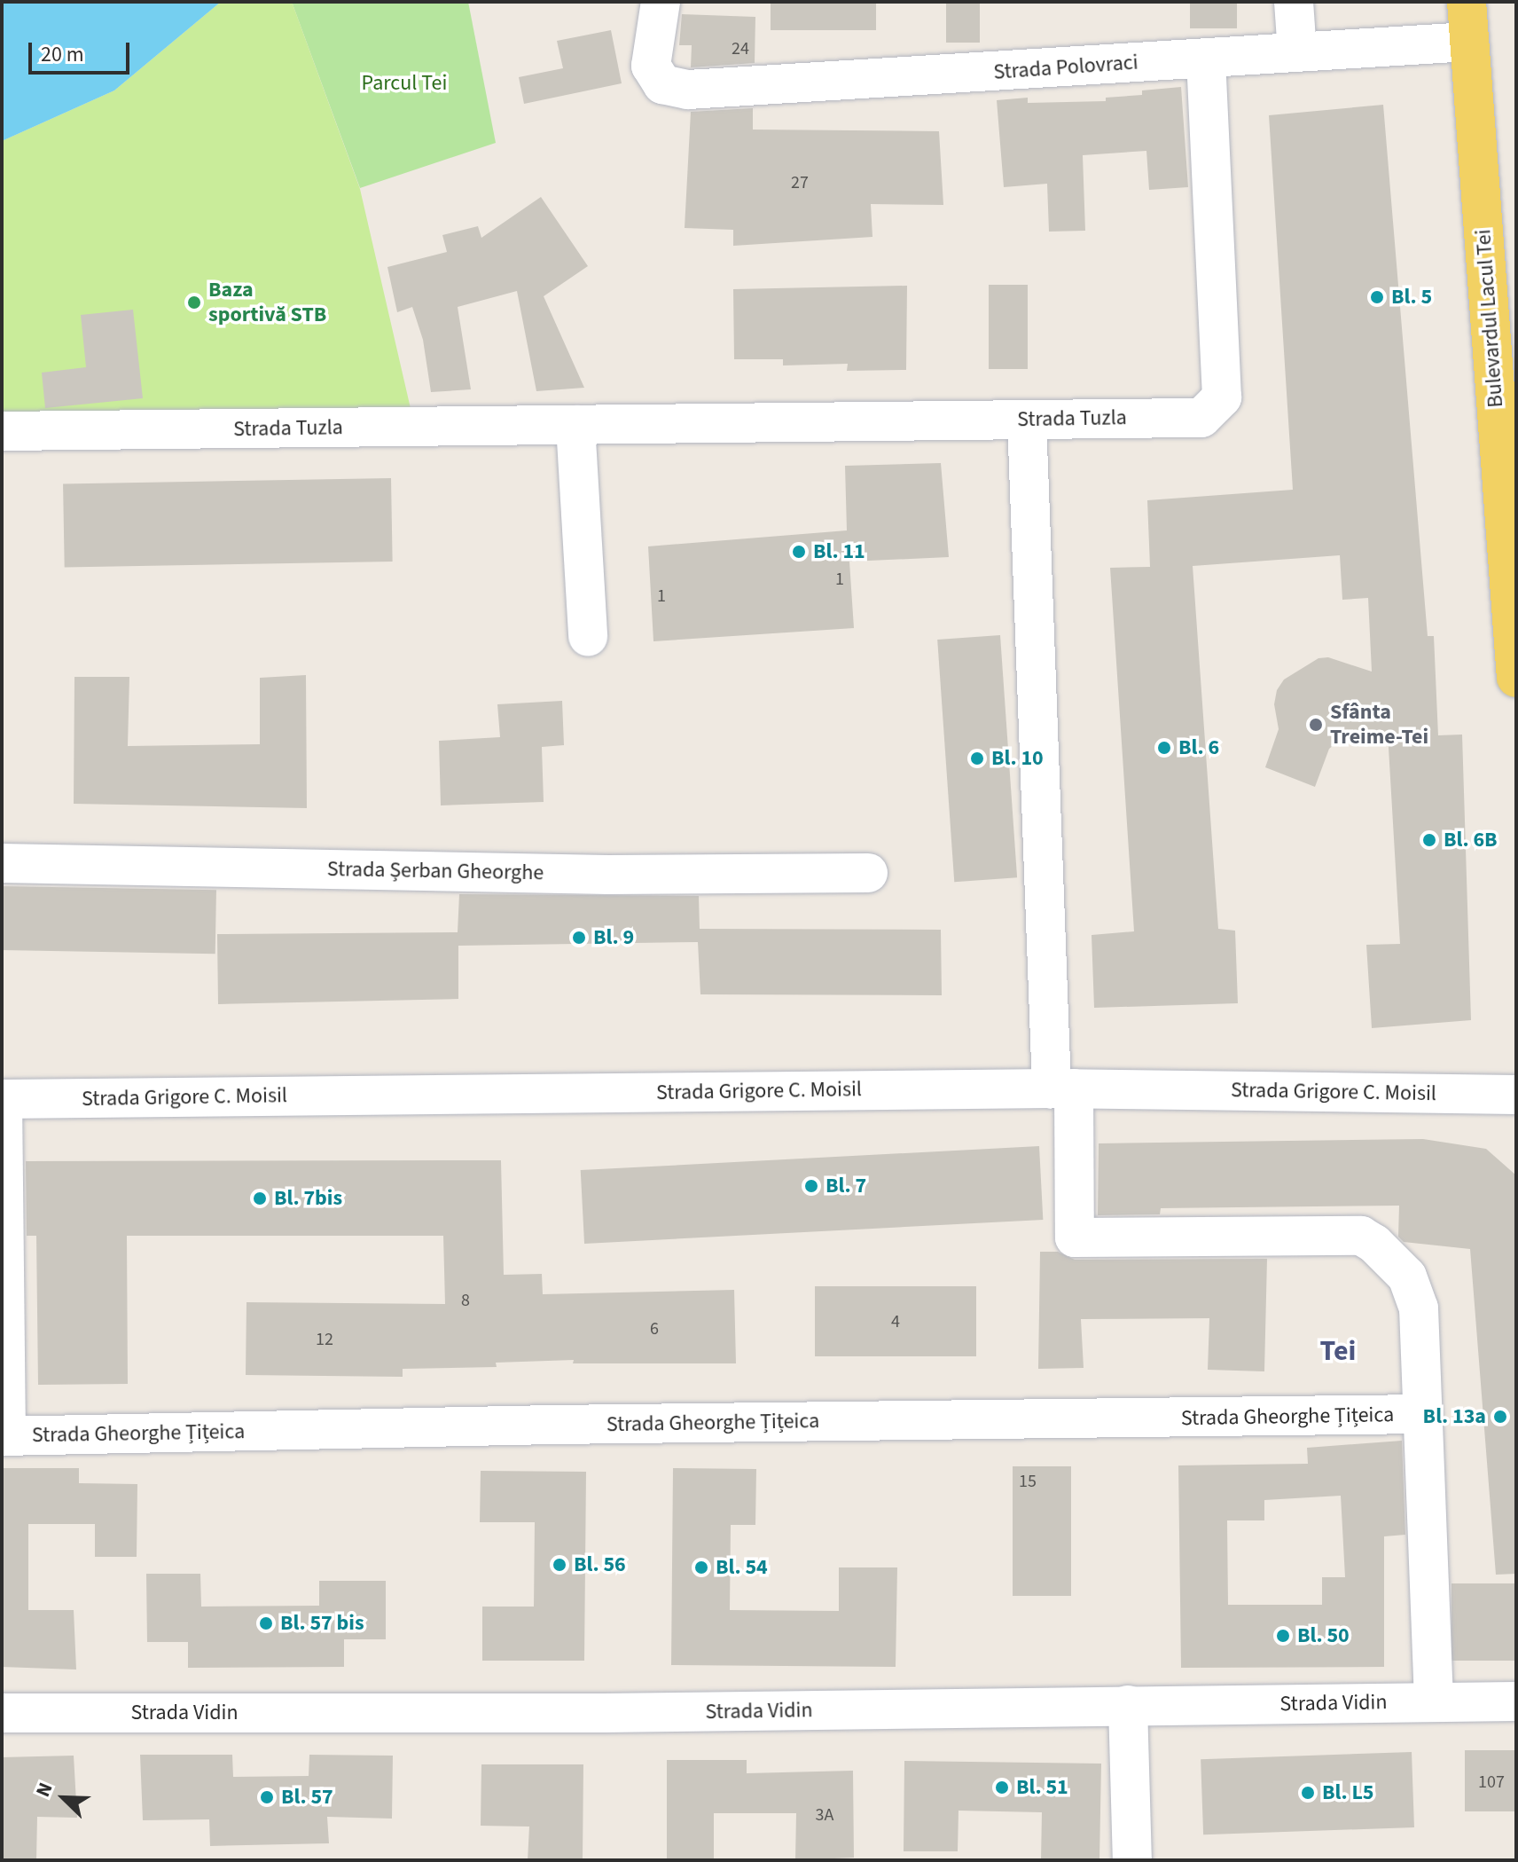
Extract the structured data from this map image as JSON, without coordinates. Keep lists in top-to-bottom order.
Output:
{
  "streets": {
    "main road": ["Bulevardul Lacul Tei"],
    "street": [
      "Strada Polovraci",
      "Strada Tuzla",
      "Strada Șerban Gheorghe",
      "Strada Grigore C. Moisil",
      "Strada Gheorghe Țițeica",
      "Strada Vidin"
    ]
  },
  "crossings": [
    ["Strada Polovraci", "Bulevardul Lacul Tei"],
    ["Strada Polovraci", "Strada Tuzla"]
  ],
  "districts": ["Tei"],
  "parks": ["Parcul Tei"],
  "places": [
    "Bl. 5",
    "Baza sportivă STB",
    "Bl. 11",
    "Sfânta Treime-Tei",
    "Bl. 6",
    "Bl. 10",
    "Bl. 6B",
    "Bl. 9",
    "Bl. 7",
    "Bl. 7bis",
    "Bl. 13a",
    "Bl. 56",
    "Bl. 54",
    "Bl. 57 bis",
    "Bl. 50",
    "Bl. 51",
    "Bl. L5",
    "Bl. 57"
  ],
  "house_numbers": [
    "24",
    "27",
    "1",
    "1",
    "8",
    "4",
    "6",
    "12",
    "15",
    "107",
    "3A"
  ],
  "scale_bar": "20 m",
  "north": "top left"
}
